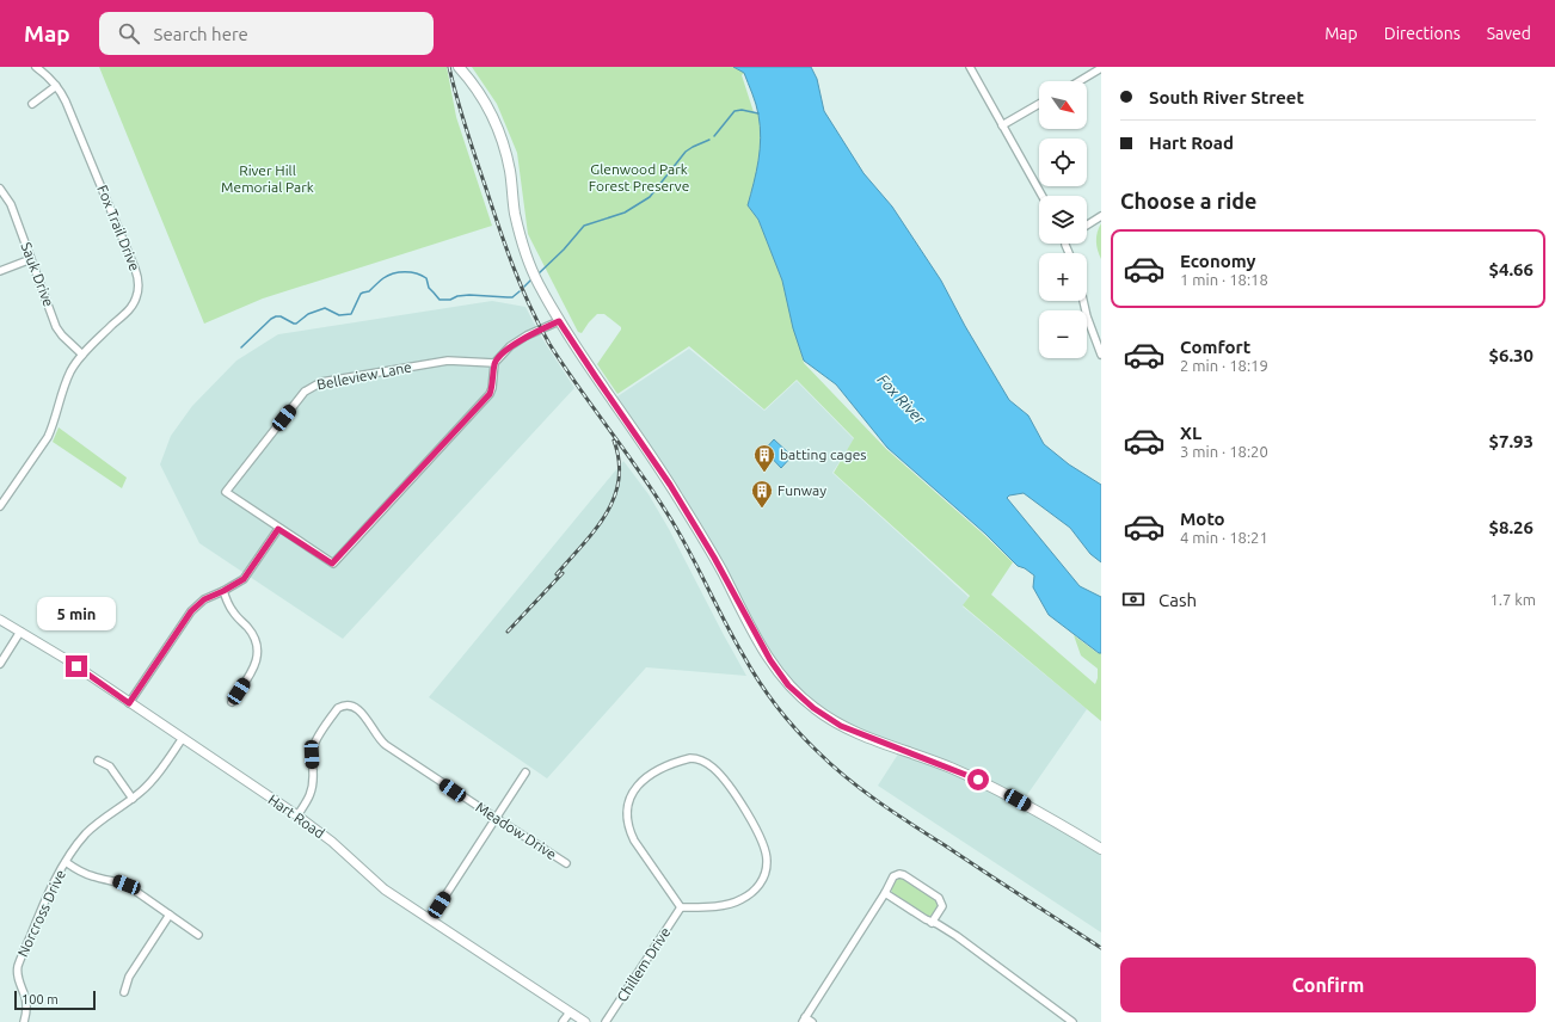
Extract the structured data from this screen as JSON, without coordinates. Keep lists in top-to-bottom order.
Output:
{
  "streets": {
    "street": [
      "Fox Trail Drive",
      "Sauk Drive",
      "Belleview Lane",
      "Hart Road",
      "Meadow Drive",
      "Norcross Drive",
      "Chillem Drive"
    ]
  },
  "crossings": [
    ["Fox Trail Drive", "Sauk Drive"],
    ["Hart Road", "Meadow Drive"],
    ["Hart Road", "Norcross Drive"]
  ],
  "water": ["Fox River"],
  "parks": ["Glenwood Park Forest Preserve", "River Hill Memorial Park"],
  "places": {
    "building": ["batting cages", "Funway"]
  },
  "scale_bar": "100 m",
  "north": "bottom right",
  "page": {
    "header": "Map",
    "search": "Search here",
    "nav": ["Map", "Directions", "Saved"],
    "banner": ["South River Street", "Hart Road"],
    "map_buttons": ["+", "−"],
    "heading": "Choose a ride",
    "list": [
      {
        "name": "Economy",
        "note": "1 min · 18:18",
        "value": "$4.66"
      },
      {
        "name": "Comfort",
        "note": "2 min · 18:19",
        "value": "$6.30"
      },
      {
        "name": "XL",
        "note": "3 min · 18:20",
        "value": "$7.93"
      },
      {
        "name": "Moto",
        "note": "4 min · 18:21",
        "value": "$8.26"
      }
    ],
    "pay": ["Cash", "1.7 km"],
    "bubble": "5 min",
    "buttons": "Confirm",
    "scale": "100 m"
  }
}
